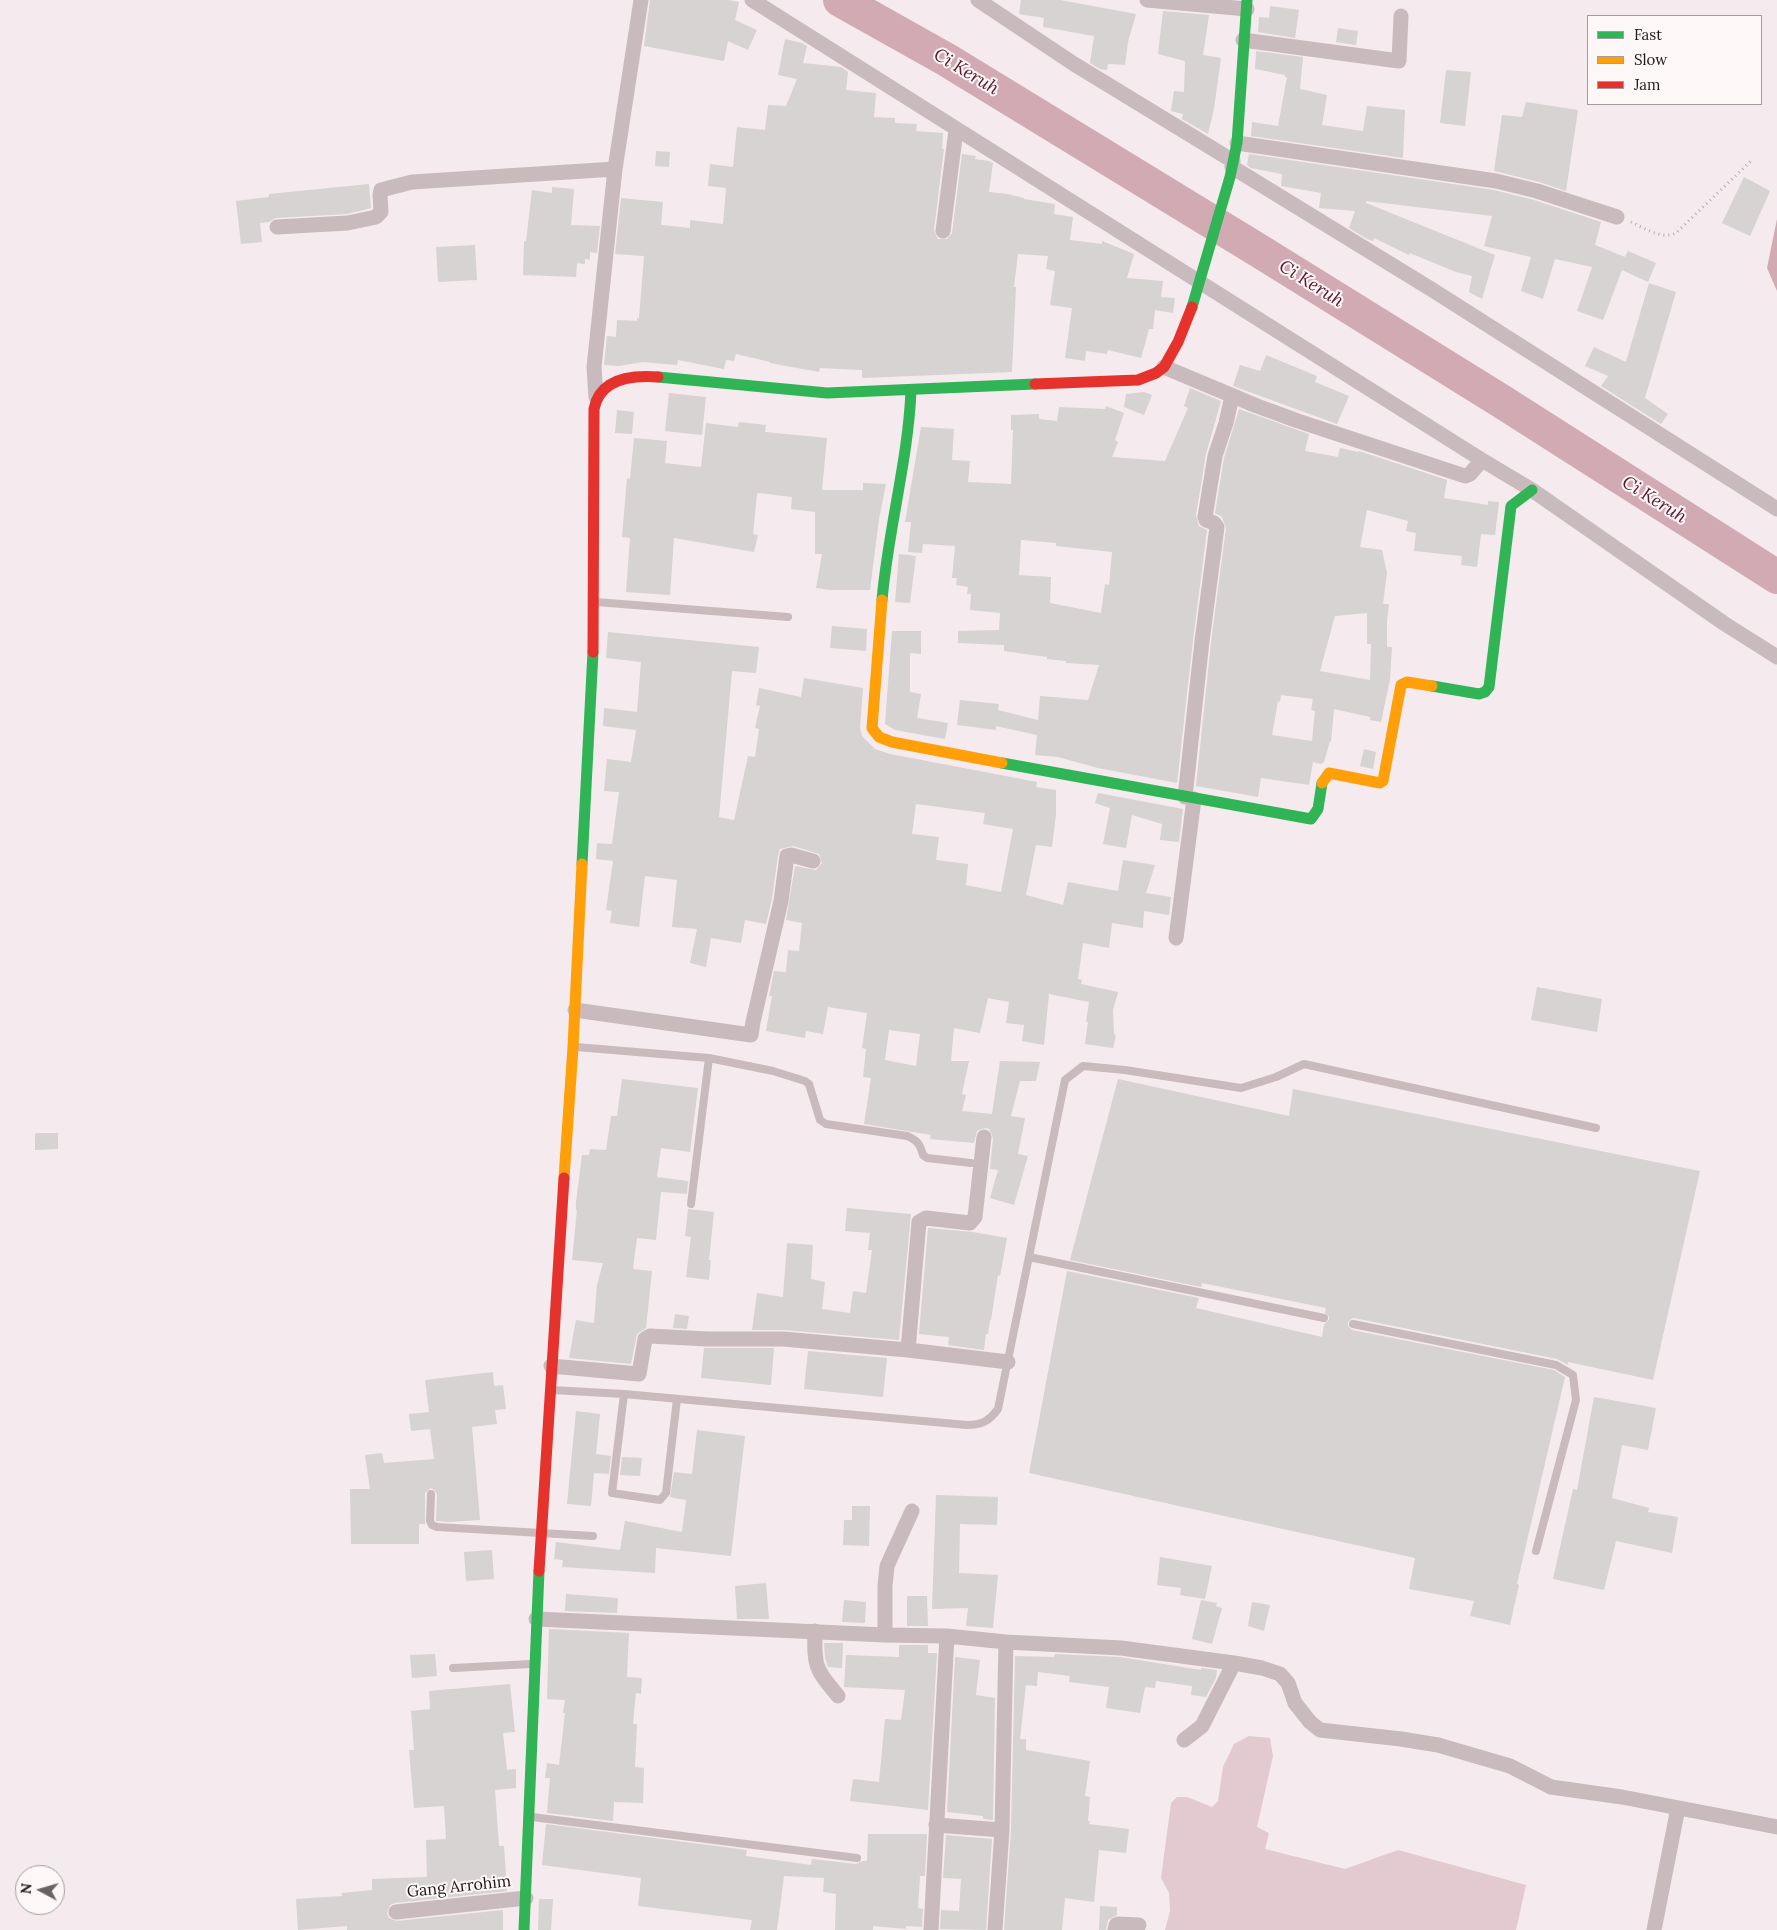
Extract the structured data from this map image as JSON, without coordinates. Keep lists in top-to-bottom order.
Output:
{
  "streets": {
    "street": ["Gang Arrohim"]
  },
  "water": ["Ci Keruh"],
  "legend": ["Fast", "Slow", "Jam"],
  "north": "left"
}
